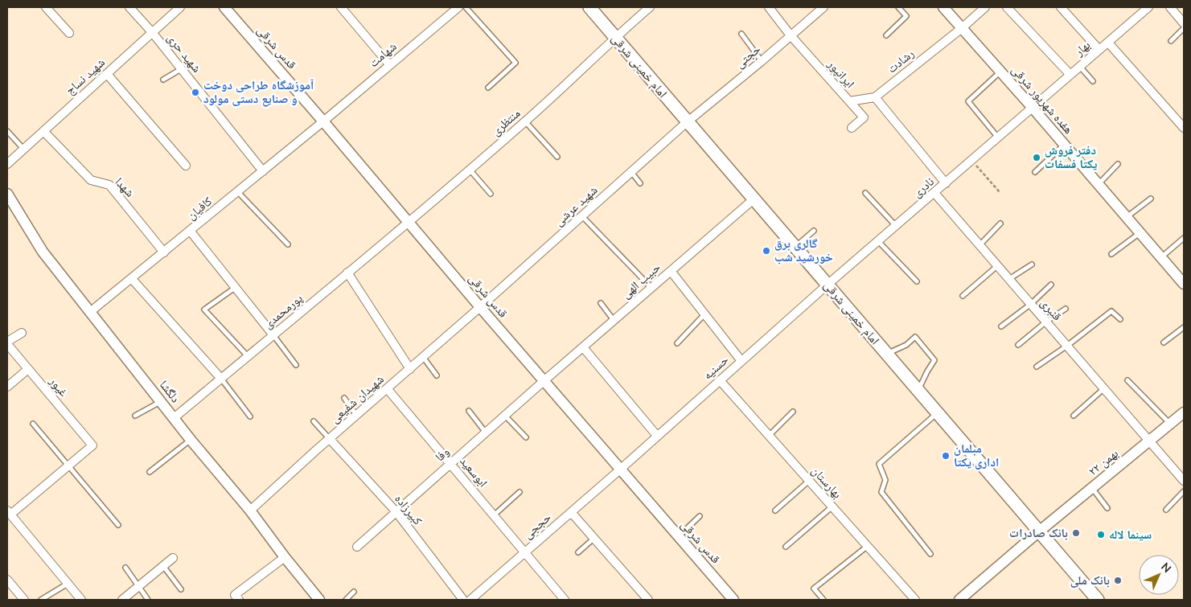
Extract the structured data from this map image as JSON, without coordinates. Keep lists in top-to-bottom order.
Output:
{
  "streets": {
    "main road": ["امام خمینی شرقی"],
    "street": [
      "قدس شرقی",
      "بهار",
      "شهید حری",
      "شهامت",
      "حجتی",
      "رشادت",
      "ایرانپور",
      "شهید نساج",
      "هفده شهریور شرقی",
      "منتظری",
      "شهدا",
      "نادری",
      "شهید عرشی",
      "کافیان",
      "حبیب الهی",
      "قنبری",
      "پورمحمدی",
      "حسنیه",
      "غیور",
      "دلگشا",
      "شهیدان شفیعی",
      "وفا",
      "۲۲ بهمن",
      "ابوسعید",
      "بهارستان",
      "کبیرزاده",
      "حججی"
    ]
  },
  "crossings": [
    ["قدس شرقی", "شهامت"],
    ["قدس شرقی", "منتظری"],
    ["قدس شرقی", "شهید عرشی"],
    ["قدس شرقی", "کافیان"],
    ["قدس شرقی", "حبیب الهی"],
    ["قدس شرقی", "پورمحمدی"],
    ["قدس شرقی", "حسنیه"],
    ["قدس شرقی", "شهیدان شفیعی"],
    ["قدس شرقی", "وفا"],
    ["قدس شرقی", "حججی"],
    ["بهار", "هفده شهریور شرقی"],
    ["بهار", "نادری"],
    ["شهید حری", "شهید نساج"],
    ["شهید حری", "کافیان"],
    ["شهامت", "کافیان"],
    ["حجتی", "امام خمینی شرقی"],
    ["حجتی", "ایرانپور"],
    ["حجتی", "شهید عرشی"],
    ["رشادت", "ایرانپور"],
    ["رشادت", "هفده شهریور شرقی"],
    ["امام خمینی شرقی", "منتظری"],
    ["امام خمینی شرقی", "نادری"],
    ["امام خمینی شرقی", "شهید عرشی"],
    ["امام خمینی شرقی", "حبیب الهی"],
    ["امام خمینی شرقی", "حسنیه"],
    ["امام خمینی شرقی", "۲۲ بهمن"],
    ["شهید نساج", "شهدا"],
    ["هفده شهریور شرقی", "نادری"],
    ["منتظری", "پورمحمدی"],
    ["شهدا", "کافیان"],
    ["نادری", "قنبری"],
    ["نادری", "حسنیه"],
    ["شهید عرشی", "شهیدان شفیعی"],
    ["کافیان", "دلگشا"],
    ["حبیب الهی", "وفا"],
    ["قنبری", "۲۲ بهمن"],
    ["پورمحمدی", "دلگشا"],
    ["حسنیه", "بهارستان"],
    ["حسنیه", "حججی"],
    ["دلگشا", "شهیدان شفیعی"],
    ["شهیدان شفیعی", "ابوسعید"],
    ["شهیدان شفیعی", "کبیرزاده"],
    ["وفا", "ابوسعید"],
    ["وفا", "کبیرزاده"],
    ["ابوسعید", "حججی"]
  ],
  "places": [
    "آموزشگاه طراحی دوخت و صنایع دستی مولود",
    "دفتر فروش یکتا فسفات",
    "گالری برق خورشید شب",
    "مبلمان اداری یکتا",
    "بانک صادرات",
    "سینما لاله",
    "بانک ملی"
  ],
  "north": "top right"
}
